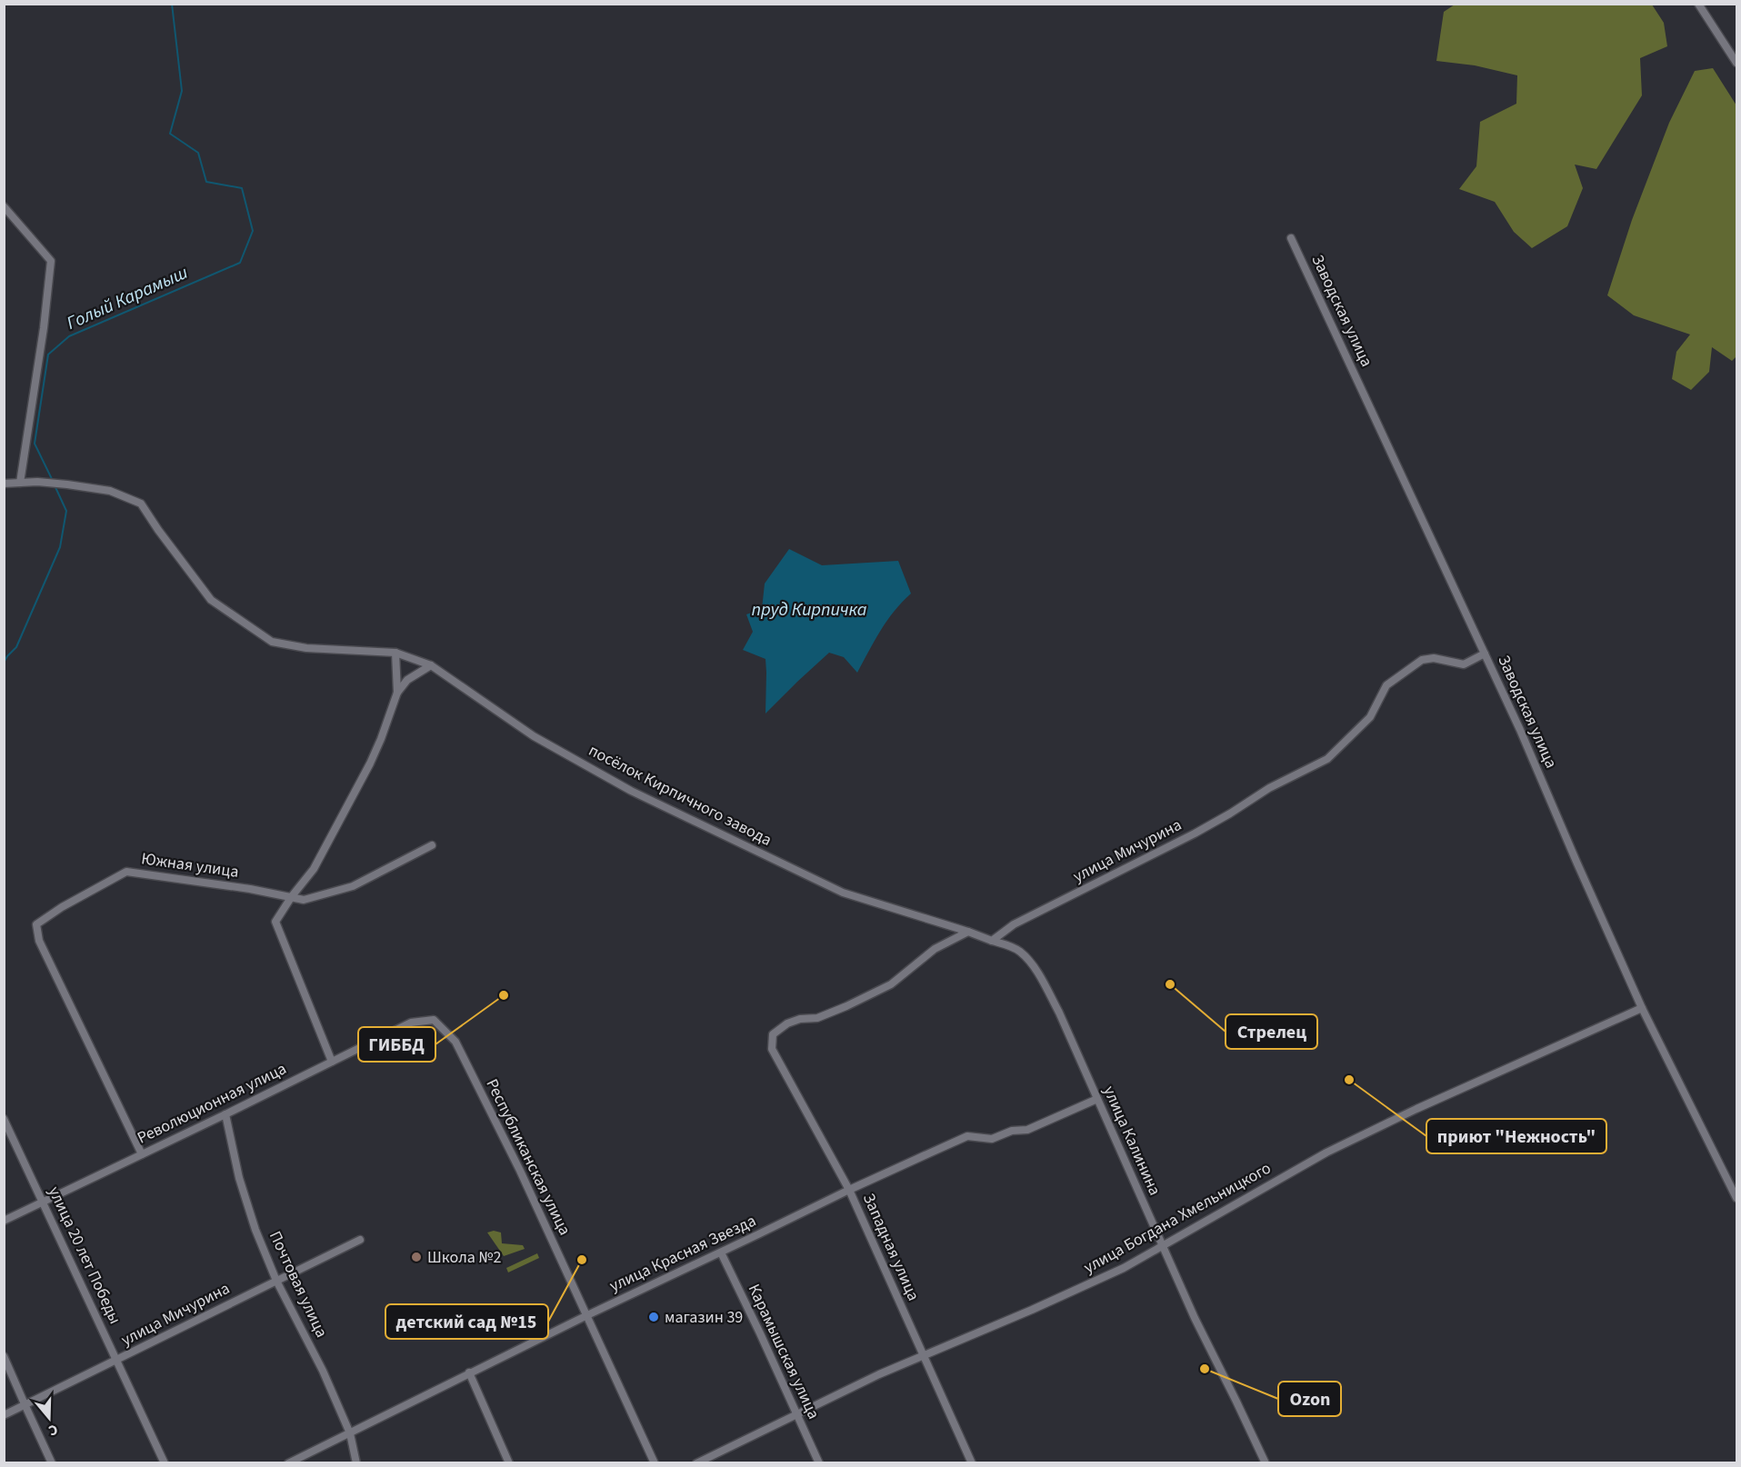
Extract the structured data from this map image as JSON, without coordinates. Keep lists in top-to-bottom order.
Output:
{
  "streets": {
    "street": [
      "Заводская улица",
      "посёлок Кирпичного завода",
      "улица Мичурина",
      "Южная улица",
      "Революционная улица",
      "улица Калинина",
      "Республиканская улица",
      "улица Богдана Хмельницкого",
      "Западная улица",
      "улица Красная Звезда",
      "улица 20 лет Победы",
      "Почтовая улица",
      "Карамышская улица"
    ]
  },
  "crossings": [
    ["Заводская улица", "улица Мичурина"],
    ["Заводская улица", "улица Богдана Хмельницкого"],
    ["посёлок Кирпичного завода", "Западная улица"],
    ["улица Мичурина", "улица Калинина"],
    ["улица Мичурина", "улица 20 лет Победы"],
    ["улица Мичурина", "Почтовая улица"],
    ["Южная улица", "Революционная улица"],
    ["Революционная улица", "Республиканская улица"],
    ["Революционная улица", "улица 20 лет Победы"],
    ["Революционная улица", "Почтовая улица"],
    ["улица Калинина", "улица Богдана Хмельницкого"],
    ["улица Калинина", "улица Красная Звезда"],
    ["Республиканская улица", "улица Красная Звезда"],
    ["улица Богдана Хмельницкого", "Западная улица"],
    ["улица Богдана Хмельницкого", "Карамышская улица"],
    ["Западная улица", "улица Красная Звезда"],
    ["улица Красная Звезда", "Почтовая улица"],
    ["улица Красная Звезда", "Карамышская улица"]
  ],
  "water": ["Голый Карамыш", "пруд Кирпичка"],
  "places": [
    "Стрелец",
    "ГИББД",
    "приют \"Нежность\"",
    "Школа №2",
    "детский сад №15",
    "магазин 39",
    "Ozon"
  ],
  "north": "bottom"
}
